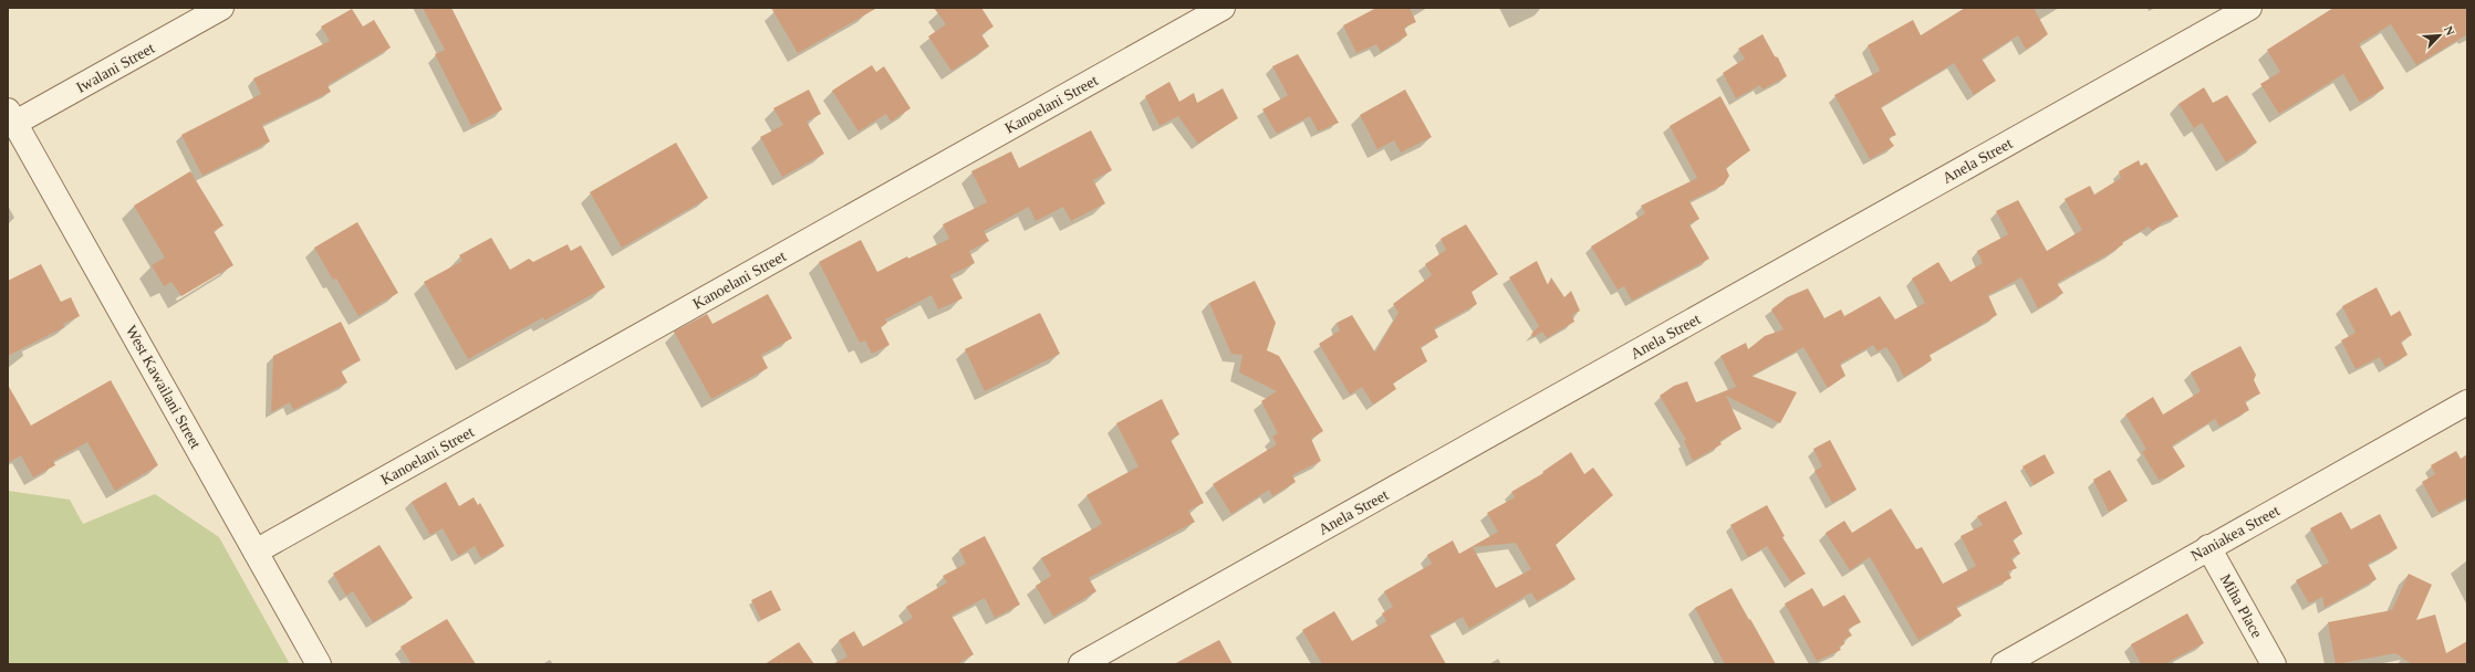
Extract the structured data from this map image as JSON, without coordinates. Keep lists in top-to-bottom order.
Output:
{
  "streets": {
    "street": [
      "Iwalani Street",
      "Kanoelani Street",
      "Anela Street",
      "West Kawailani Street",
      "Naniakea Street",
      "Miha Place"
    ]
  },
  "crossings": [
    ["Iwalani Street", "West Kawailani Street"],
    ["Kanoelani Street", "West Kawailani Street"],
    ["Naniakea Street", "Miha Place"]
  ],
  "north": "top right"
}
